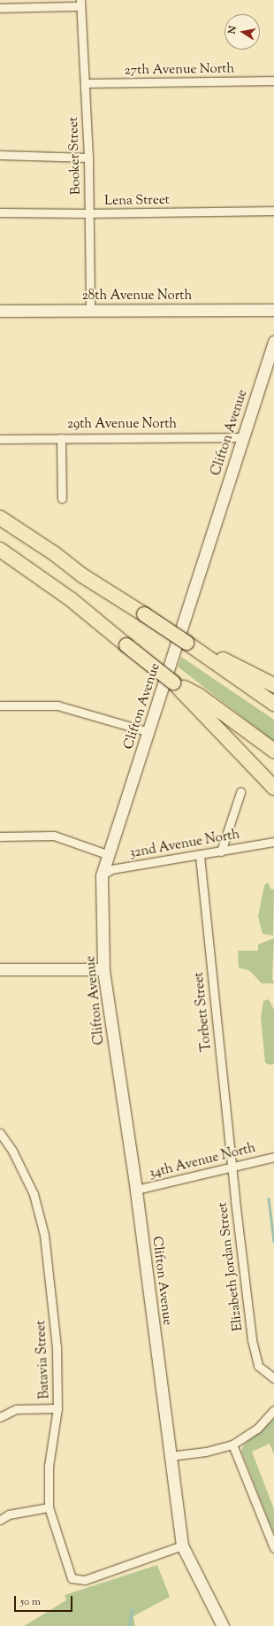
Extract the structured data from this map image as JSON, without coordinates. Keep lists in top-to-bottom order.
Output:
{
  "streets": {
    "street": [
      "27th Avenue North",
      "Booker Street",
      "Lena Street",
      "28th Avenue North",
      "29th Avenue North",
      "Clifton Avenue",
      "32nd Avenue North",
      "Torbett Street",
      "34th Avenue North",
      "Elizabeth Jordan Street",
      "Batavia Street"
    ]
  },
  "crossings": [
    ["27th Avenue North", "Booker Street"],
    ["Booker Street", "Lena Street"],
    ["Booker Street", "28th Avenue North"],
    ["29th Avenue North", "Clifton Avenue"],
    ["Clifton Avenue", "32nd Avenue North"],
    ["Clifton Avenue", "34th Avenue North"],
    ["Clifton Avenue", "Batavia Street"],
    ["32nd Avenue North", "Torbett Street"],
    ["Torbett Street", "34th Avenue North"],
    ["Torbett Street", "Elizabeth Jordan Street"],
    ["34th Avenue North", "Elizabeth Jordan Street"]
  ],
  "scale_bar": "50 m",
  "north": "left"
}
